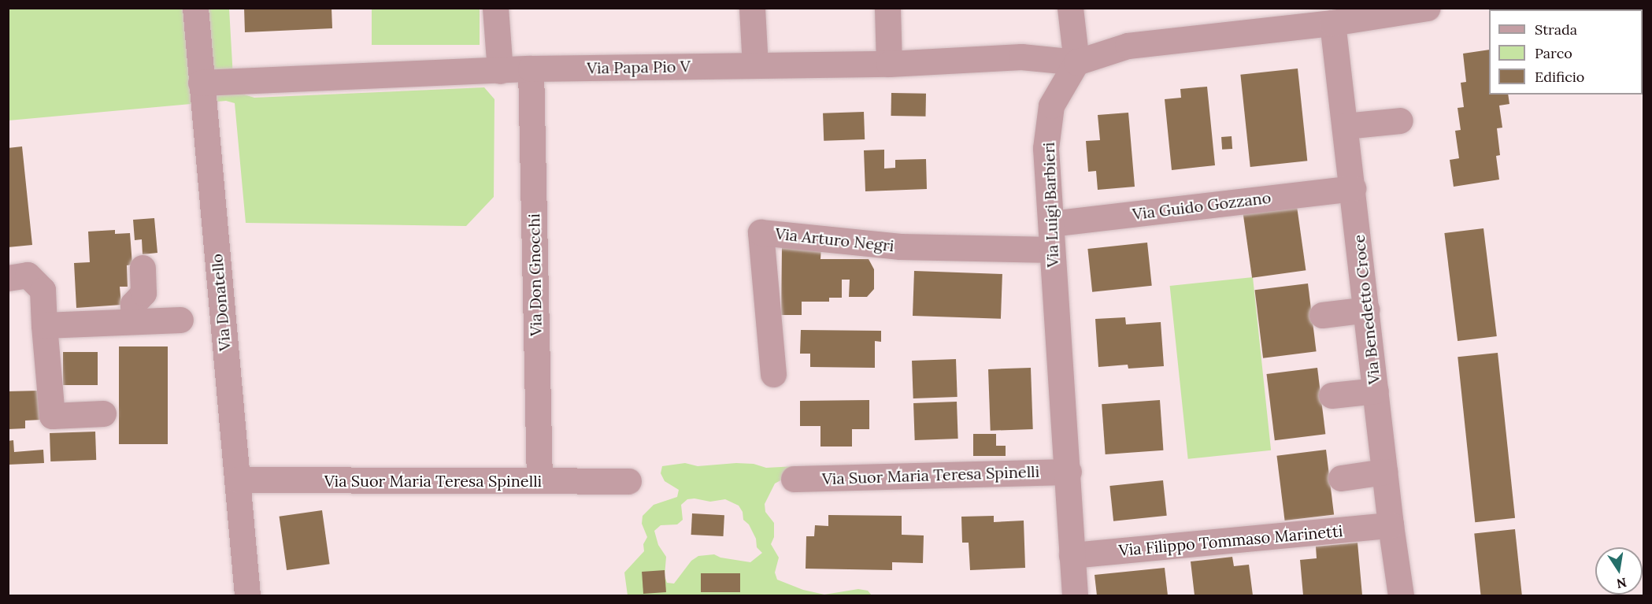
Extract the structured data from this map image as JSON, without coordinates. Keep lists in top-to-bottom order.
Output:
{
  "streets": {
    "street": [
      "Via Papa Pio V",
      "Via Luigi Barbieri",
      "Via Guido Gozzano",
      "Via Arturo Negri",
      "Via Don Gnocchi",
      "Via Donatello",
      "Via Benedetto Croce",
      "Via Suor Maria Teresa Spinelli",
      "Via Filippo Tommaso Marinetti"
    ]
  },
  "crossings": [
    ["Via Papa Pio V", "Via Luigi Barbieri"],
    ["Via Papa Pio V", "Via Don Gnocchi"],
    ["Via Papa Pio V", "Via Donatello"],
    ["Via Luigi Barbieri", "Via Guido Gozzano"],
    ["Via Luigi Barbieri", "Via Arturo Negri"],
    ["Via Luigi Barbieri", "Via Suor Maria Teresa Spinelli"],
    ["Via Luigi Barbieri", "Via Filippo Tommaso Marinetti"],
    ["Via Guido Gozzano", "Via Benedetto Croce"],
    ["Via Don Gnocchi", "Via Suor Maria Teresa Spinelli"],
    ["Via Donatello", "Via Suor Maria Teresa Spinelli"],
    ["Via Benedetto Croce", "Via Filippo Tommaso Marinetti"]
  ],
  "legend": ["Strada", "Parco", "Edificio"],
  "north": "bottom"
}
